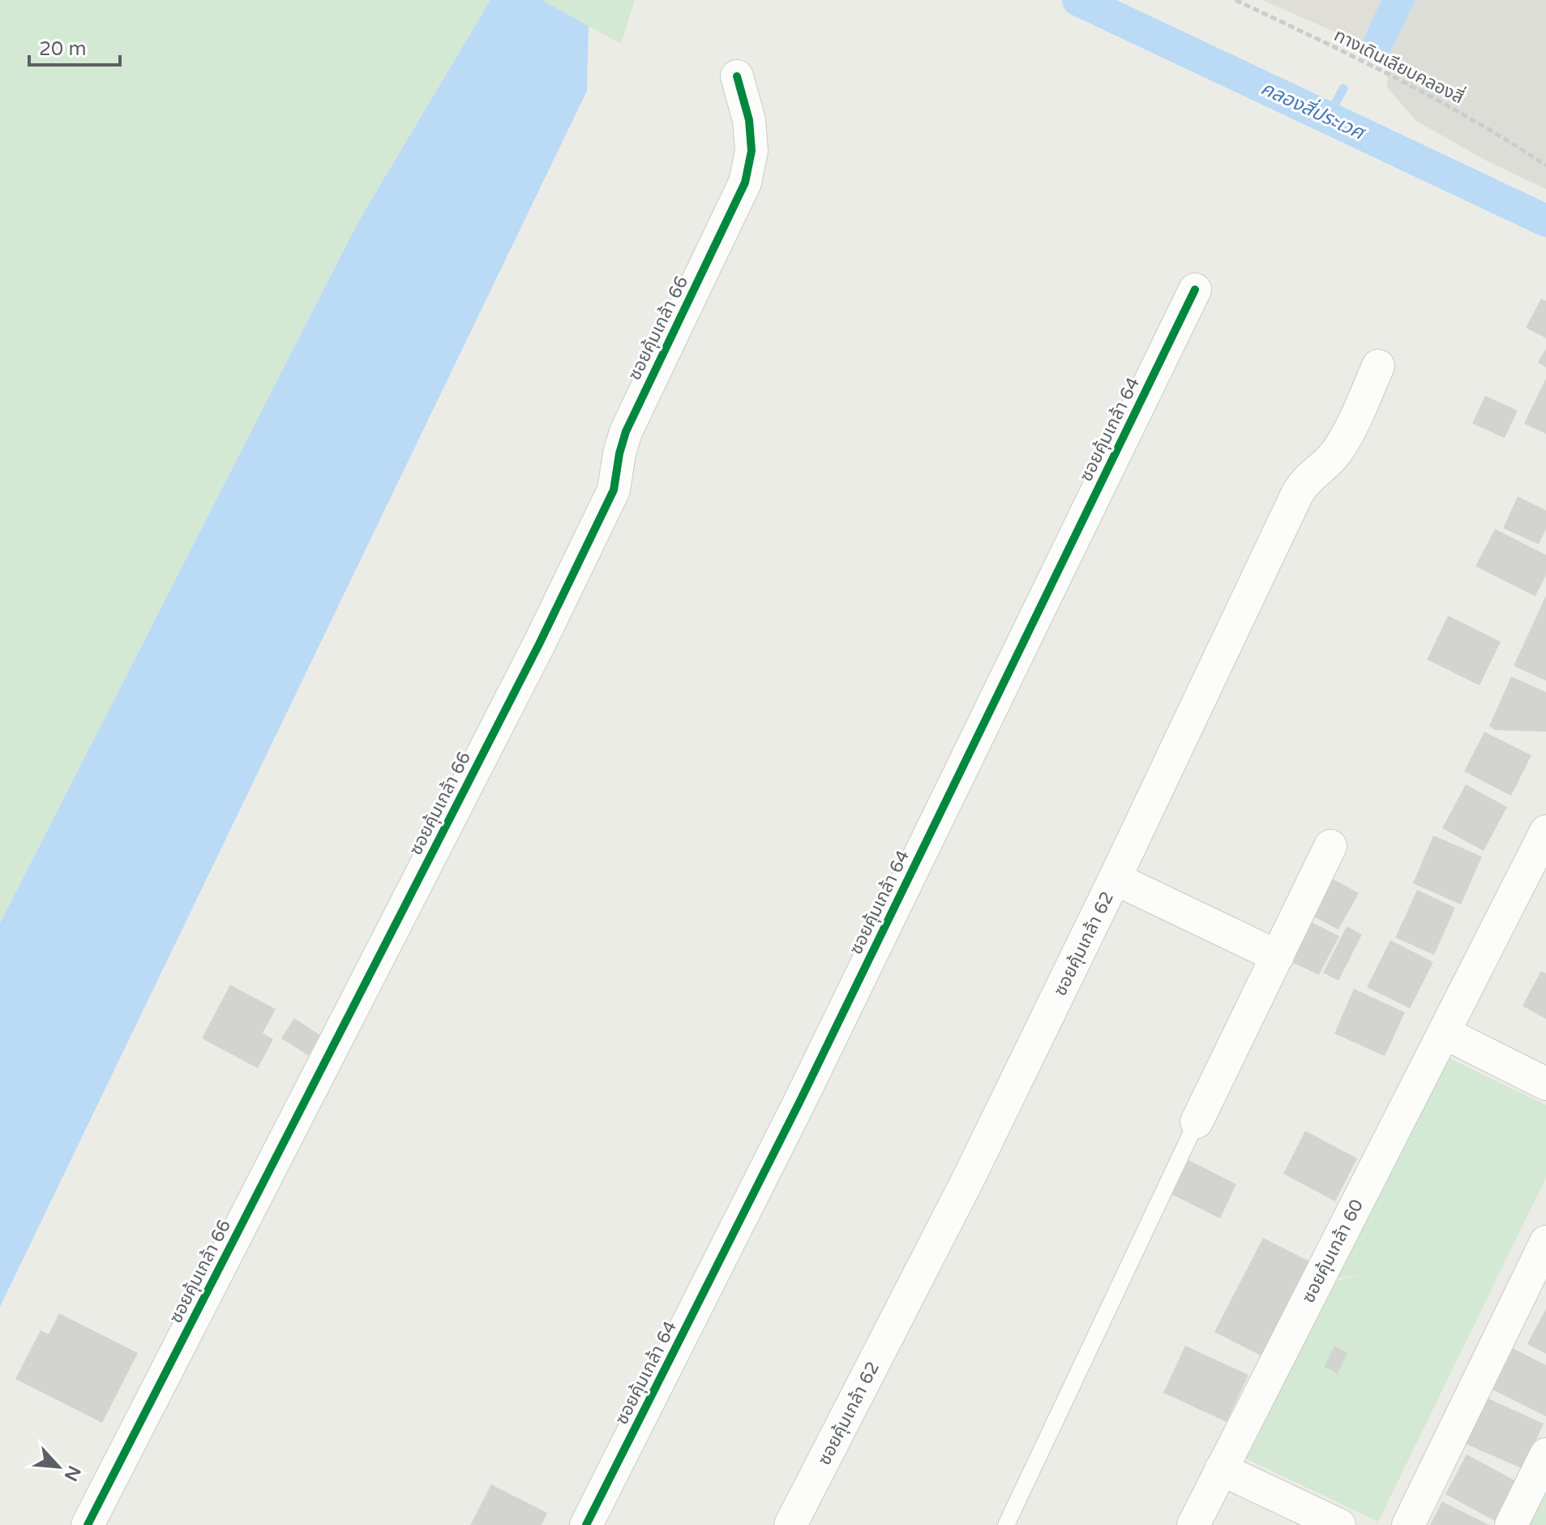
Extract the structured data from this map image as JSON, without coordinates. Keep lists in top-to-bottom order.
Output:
{
  "streets": {
    "street": [
      "ซอยคุ้มเกล้า 66",
      "ซอยคุ้มเกล้า 64",
      "ซอยคุ้มเกล้า 62",
      "ซอยคุ้มเกล้า 60"
    ],
    "path": ["ทางเดินเลียบคลองสี่"]
  },
  "water": ["คลองสี่ประเวศ"],
  "scale_bar": "20 m",
  "north": "bottom right"
}
